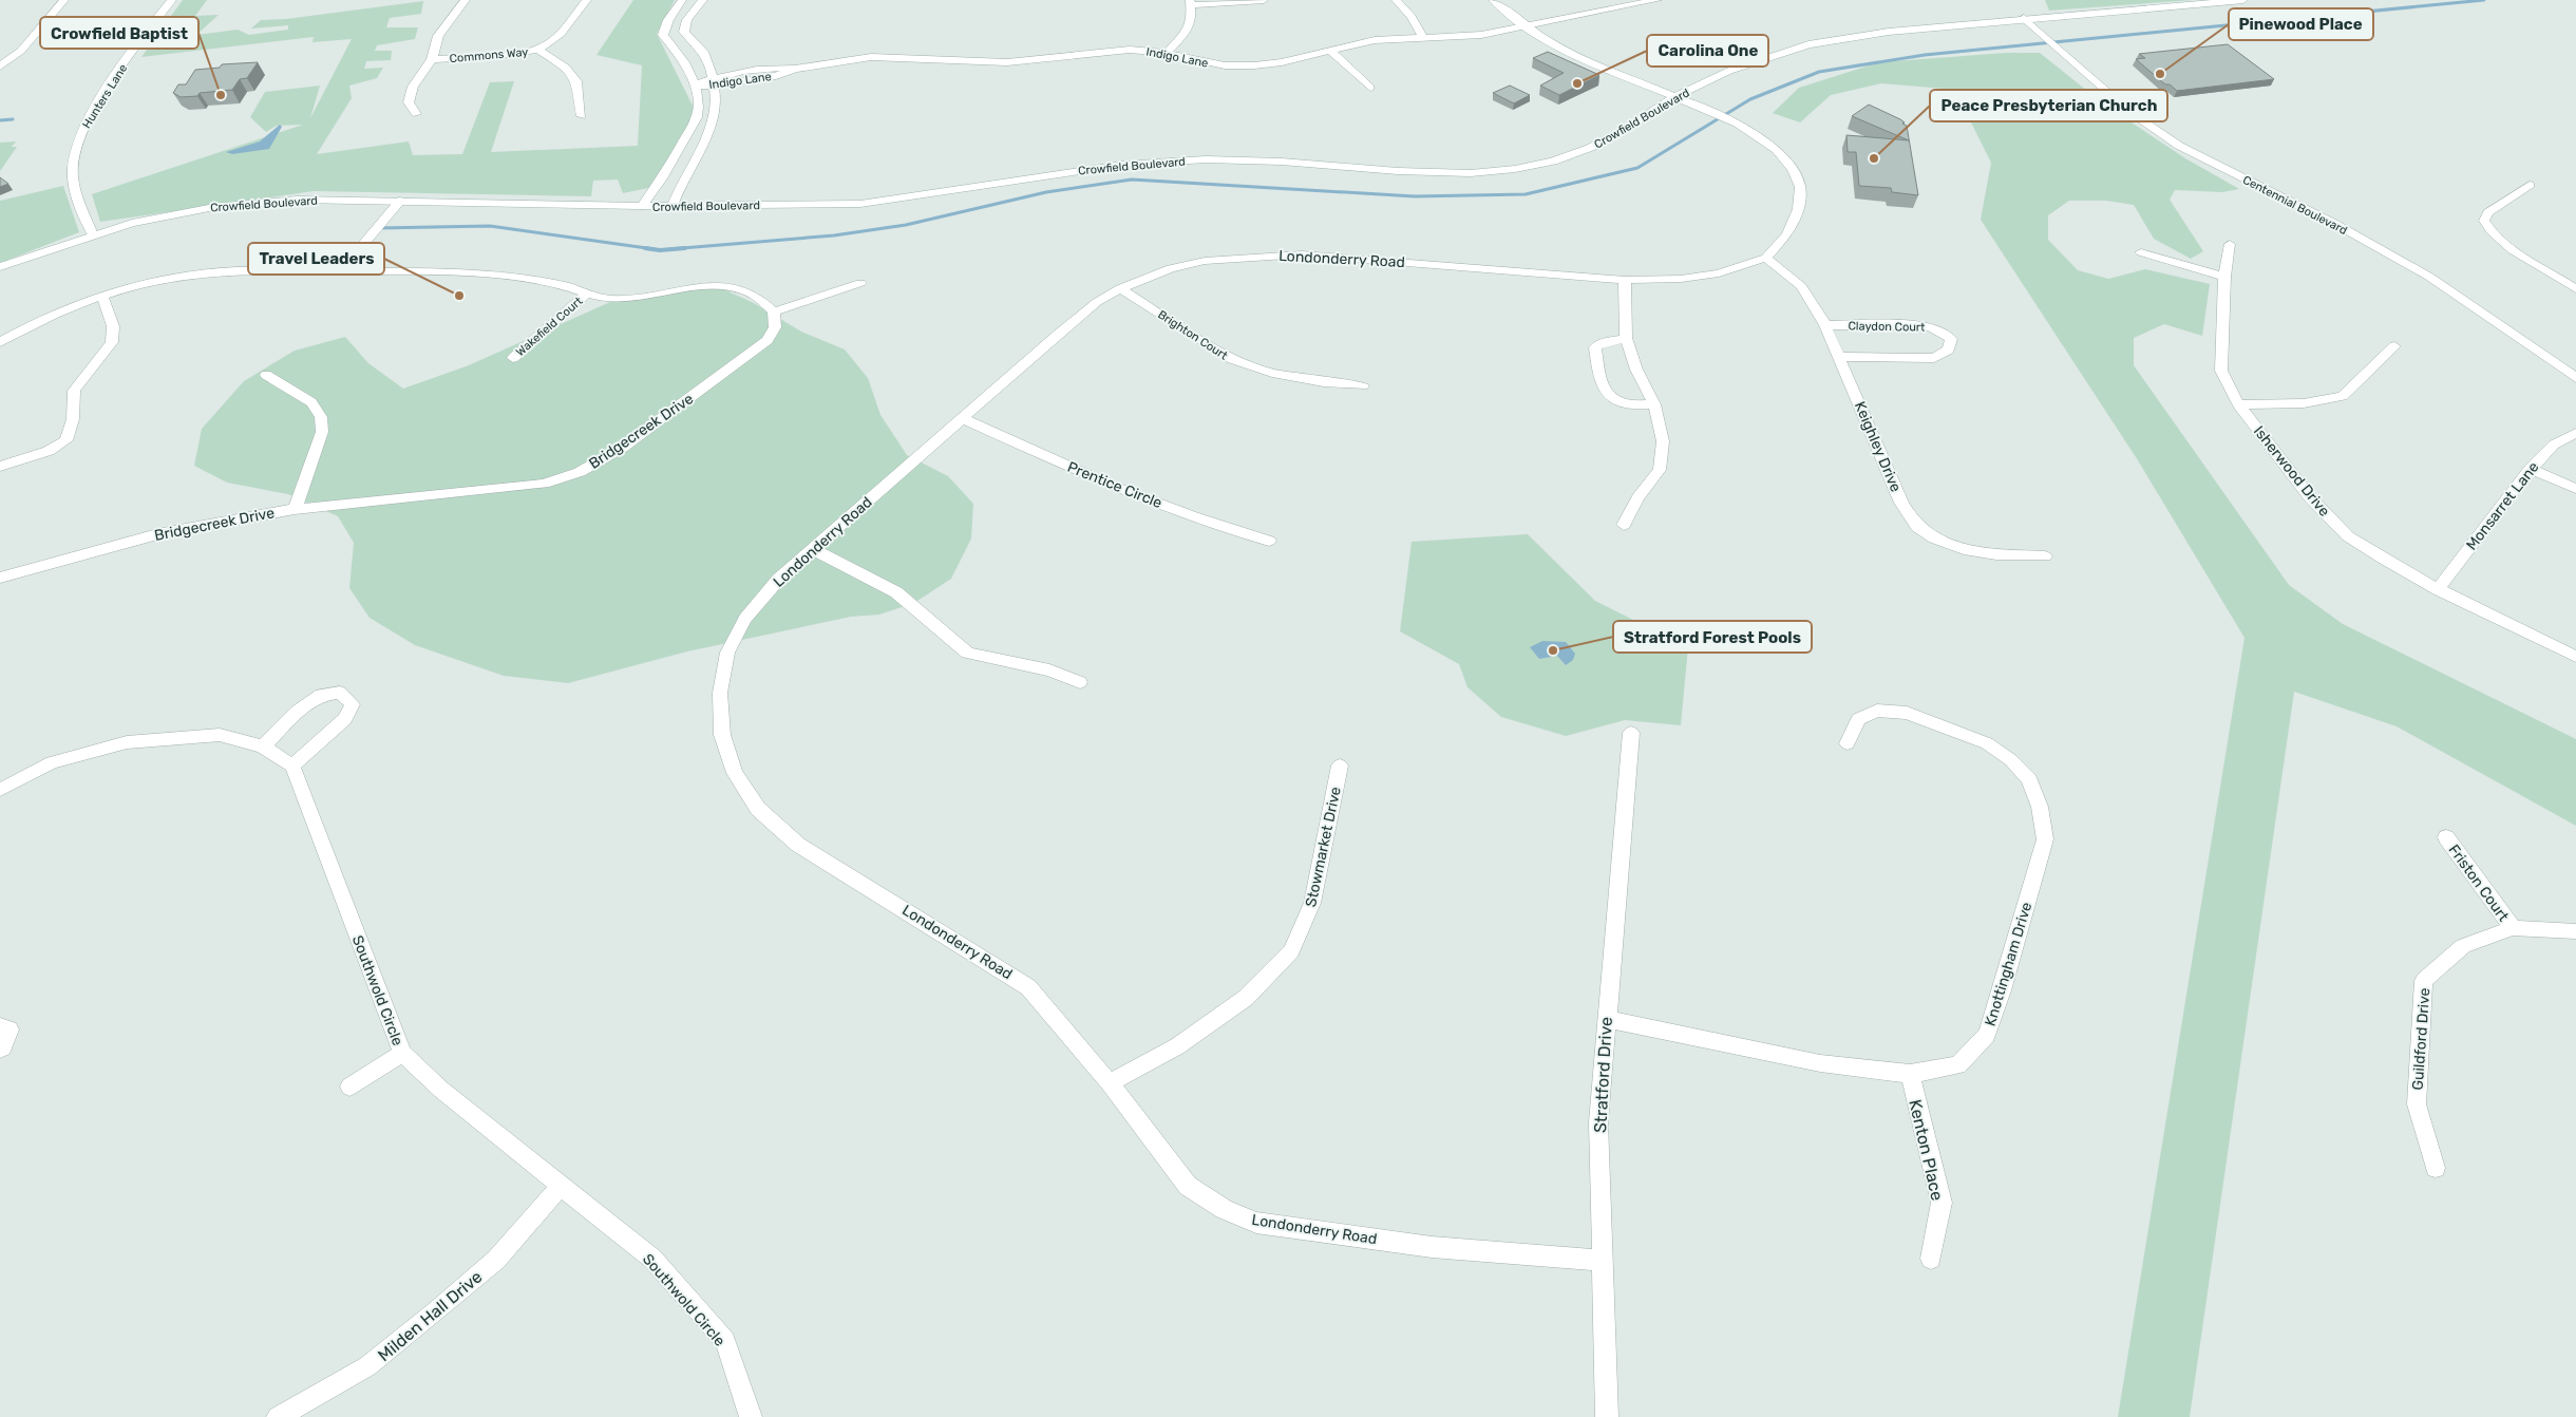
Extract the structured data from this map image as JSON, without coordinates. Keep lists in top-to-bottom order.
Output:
{
  "streets": {
    "street": [
      "Commons Way",
      "Indigo Lane",
      "Hunters Lane",
      "Crowfield Boulevard",
      "Centennial Boulevard",
      "Londonderry Road",
      "Wakefield Court",
      "Claydon Court",
      "Brighton Court",
      "Bridgecreek Drive",
      "Keighley Drive",
      "Isherwood Drive",
      "Prentice Circle",
      "Monsarret Lane",
      "Stowmarket Drive",
      "Friston Court",
      "Knottingham Drive",
      "Southwold Circle",
      "Guildford Drive",
      "Stratford Drive",
      "Kenton Place",
      "Milden Hall Drive"
    ]
  },
  "crossings": [
    ["Indigo Lane", "Londonderry Road"],
    ["Hunters Lane", "Crowfield Boulevard"],
    ["Crowfield Boulevard", "Centennial Boulevard"],
    ["Crowfield Boulevard", "Londonderry Road"],
    ["Londonderry Road", "Brighton Court"],
    ["Londonderry Road", "Keighley Drive"],
    ["Londonderry Road", "Prentice Circle"],
    ["Londonderry Road", "Stowmarket Drive"],
    ["Londonderry Road", "Stratford Drive"],
    ["Claydon Court", "Keighley Drive"],
    ["Isherwood Drive", "Monsarret Lane"],
    ["Friston Court", "Guildford Drive"],
    ["Knottingham Drive", "Stratford Drive"],
    ["Knottingham Drive", "Kenton Place"],
    ["Southwold Circle", "Milden Hall Drive"]
  ],
  "places": [
    "Pinewood Place",
    "Carolina One",
    "Crowfield Baptist",
    "Peace Presbyterian Church",
    "Travel Leaders",
    "Stratford Forest Pools"
  ]
}
